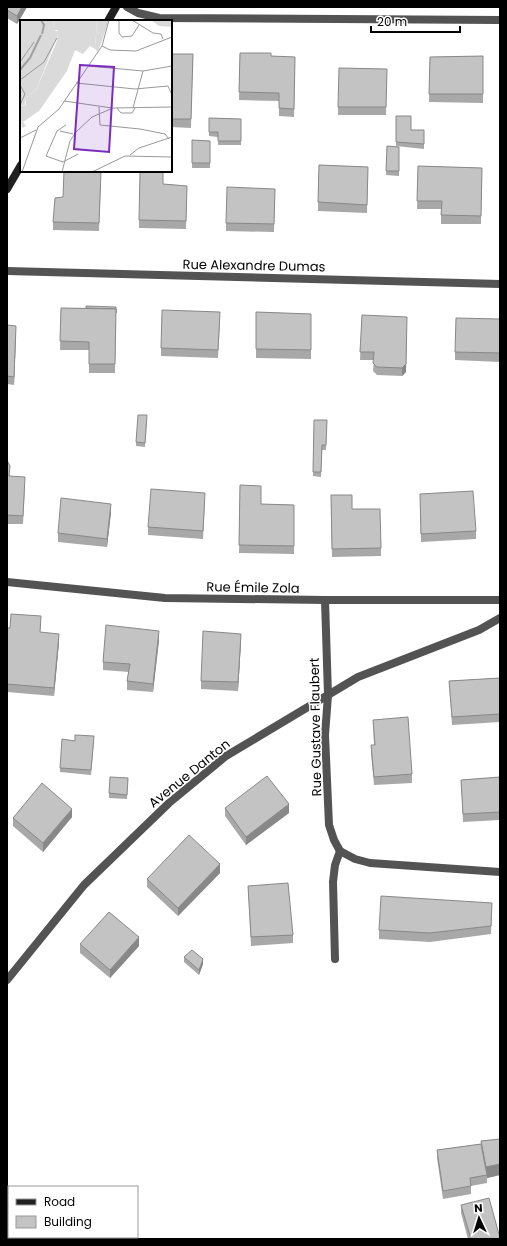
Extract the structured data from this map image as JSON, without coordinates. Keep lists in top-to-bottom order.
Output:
{
  "streets": {
    "street": [
      "Rue Alexandre Dumas",
      "Rue Émile Zola",
      "Rue Gustave Flaubert",
      "Avenue Danton"
    ]
  },
  "crossings": [
    ["Rue Émile Zola", "Rue Gustave Flaubert"],
    ["Rue Gustave Flaubert", "Avenue Danton"]
  ],
  "legend": ["Road", "Building"],
  "scale_bar": "20 m",
  "north": "top"
}
